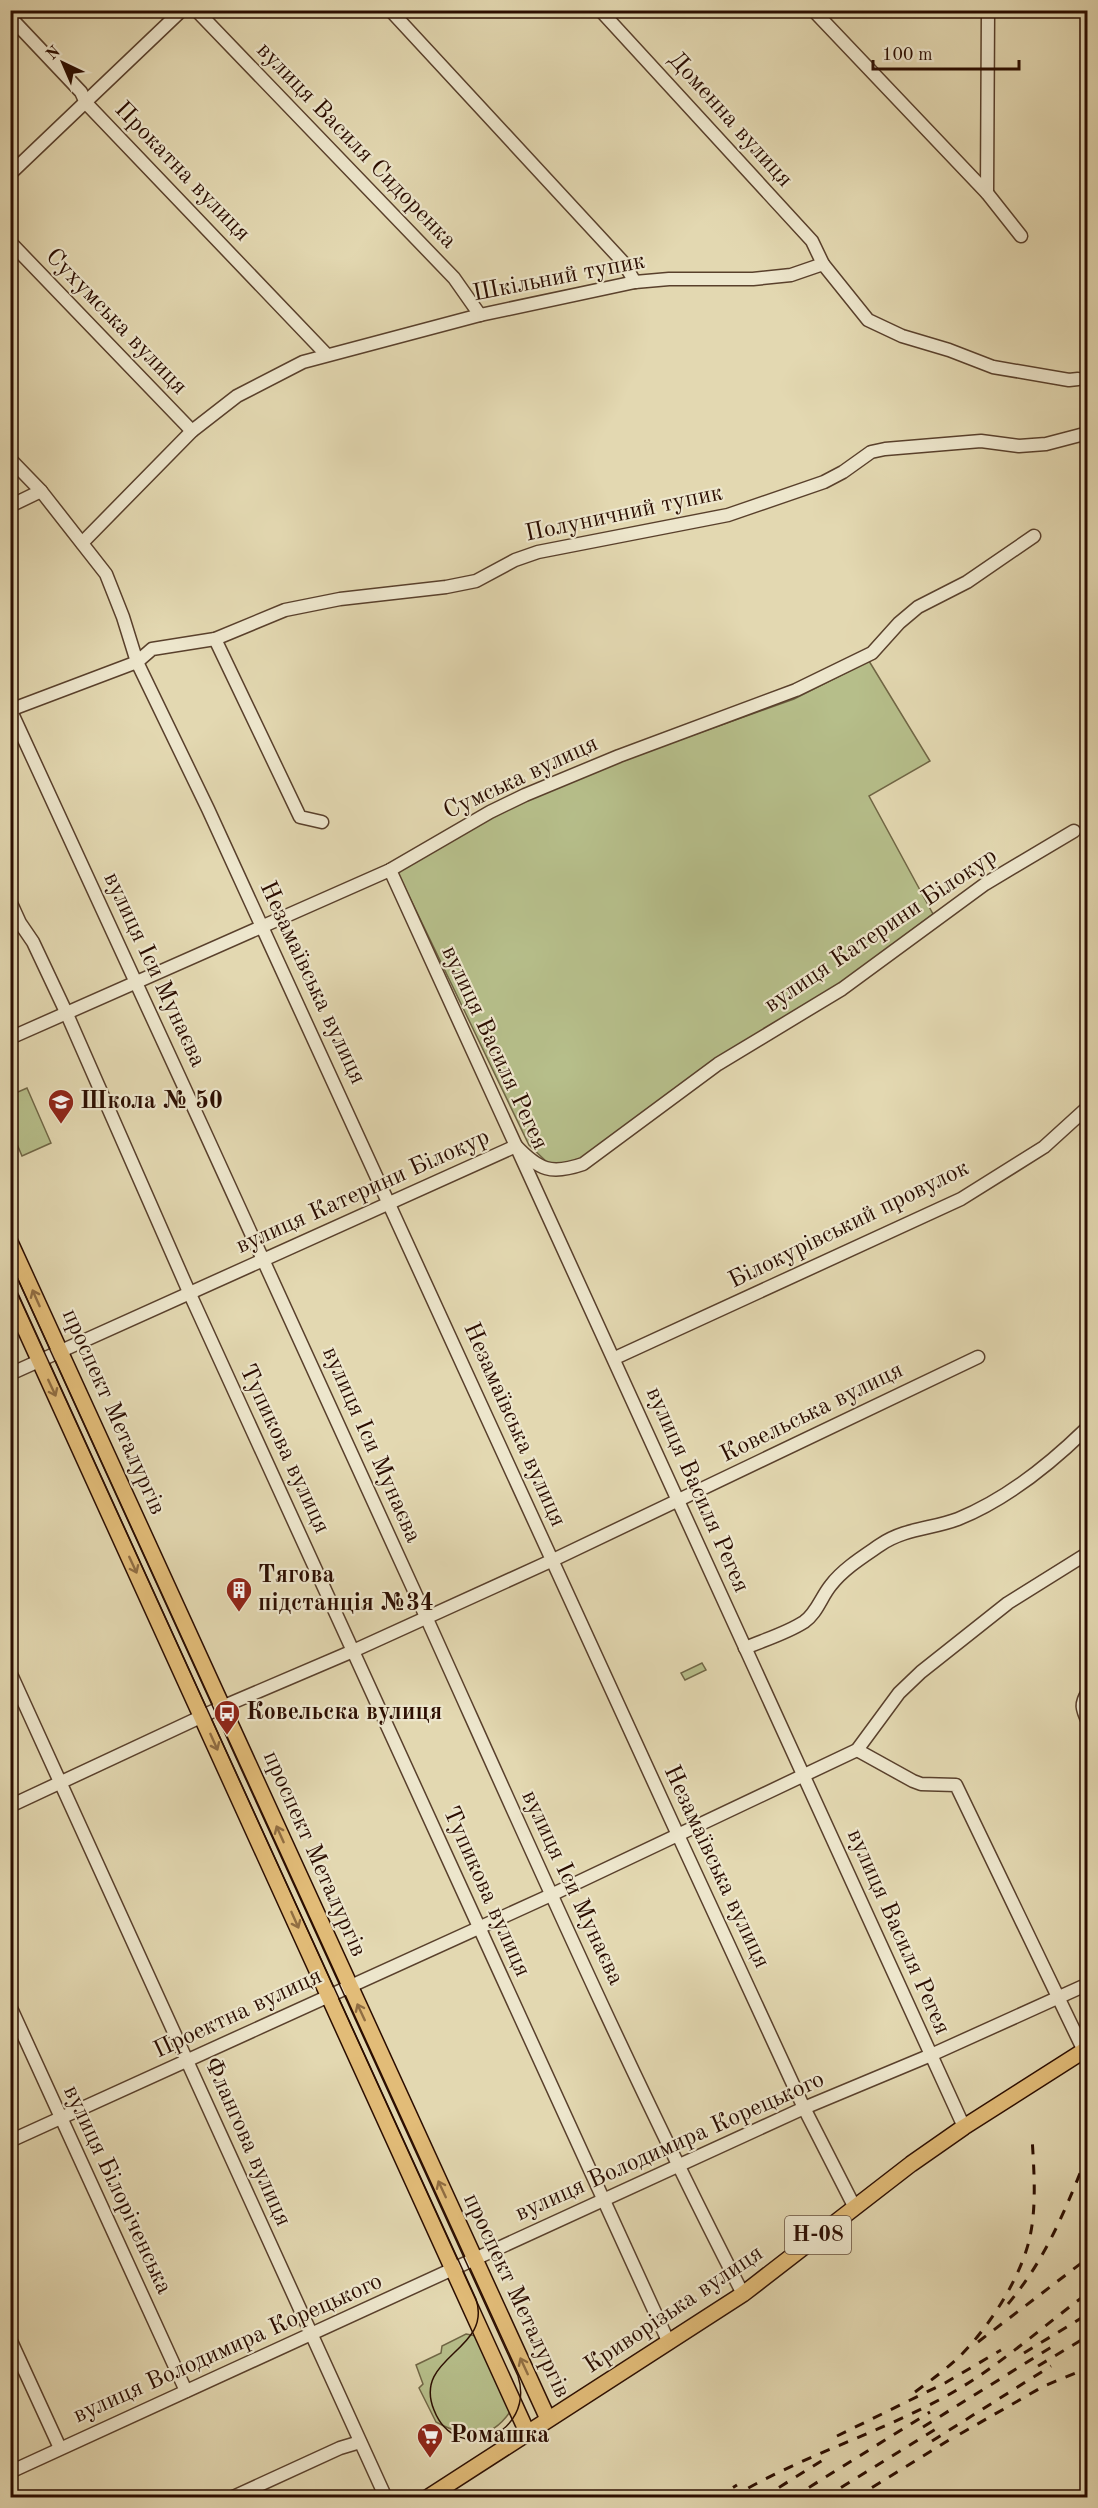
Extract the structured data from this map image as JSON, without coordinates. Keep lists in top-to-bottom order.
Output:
{
  "streets": {
    "main road": ["проспект Металургів", "Н-08", "Криворізька вулиця"],
    "street": [
      "Доменна вулиця",
      "вулиця Василя Сидоренка",
      "Прокатна вулиця",
      "Шкільний тупик",
      "Сухумська вулиця",
      "Полуничний тупик",
      "Сумська вулиця",
      "вулиця Катерини Білокур",
      "вулиця Іси Мунаєва",
      "Незамаївська вулиця",
      "вулиця Василя Регея",
      "Білокурівський провулок",
      "Ковельська вулиця",
      "Тупикова вулиця",
      "Проектна вулиця",
      "Флангова вулиця",
      "вулиця Володимира Корецького",
      "вулиця Білоріченська"
    ]
  },
  "crossings": [
    ["Доменна вулиця", "Шкільний тупик"],
    ["вулиця Василя Сидоренка", "Шкільний тупик"],
    ["Прокатна вулиця", "Шкільний тупик"],
    ["Шкільний тупик", "Сухумська вулиця"],
    ["Шкільний тупик", "Незамаївська вулиця"],
    ["Полуничний тупик", "вулиця Іси Мунаєва"],
    ["Полуничний тупик", "Незамаївська вулиця"],
    ["Сумська вулиця", "вулиця Іси Мунаєва"],
    ["Сумська вулиця", "Незамаївська вулиця"],
    ["Сумська вулиця", "вулиця Василя Регея"],
    ["Сумська вулиця", "Тупикова вулиця"],
    ["вулиця Катерини Білокур", "вулиця Іси Мунаєва"],
    ["вулиця Катерини Білокур", "Незамаївська вулиця"],
    ["вулиця Катерини Білокур", "вулиця Василя Регея"],
    ["вулиця Катерини Білокур", "проспект Металургів"],
    ["вулиця Катерини Білокур", "Тупикова вулиця"],
    ["вулиця Іси Мунаєва", "Ковельська вулиця"],
    ["вулиця Іси Мунаєва", "Проектна вулиця"],
    ["вулиця Іси Мунаєва", "вулиця Володимира Корецького"],
    ["вулиця Іси Мунаєва", "Криворізька вулиця"],
    ["Незамаївська вулиця", "Ковельська вулиця"],
    ["Незамаївська вулиця", "Проектна вулиця"],
    ["Незамаївська вулиця", "вулиця Володимира Корецького"],
    ["Незамаївська вулиця", "Криворізька вулиця"],
    ["вулиця Василя Регея", "Білокурівський провулок"],
    ["вулиця Василя Регея", "Ковельська вулиця"],
    ["вулиця Василя Регея", "Проектна вулиця"],
    ["вулиця Василя Регея", "вулиця Володимира Корецького"],
    ["вулиця Василя Регея", "Криворізька вулиця"],
    ["проспект Металургів", "Ковельська вулиця"],
    ["проспект Металургів", "Проектна вулиця"],
    ["проспект Металургів", "вулиця Володимира Корецького"],
    ["проспект Металургів", "Криворізька вулиця"],
    ["Ковельська вулиця", "Тупикова вулиця"],
    ["Ковельська вулиця", "Флангова вулиця"],
    ["Тупикова вулиця", "Проектна вулиця"],
    ["Тупикова вулиця", "вулиця Володимира Корецького"],
    ["Тупикова вулиця", "Криворізька вулиця"],
    ["Проектна вулиця", "Флангова вулиця"],
    ["Проектна вулиця", "вулиця Білоріченська"],
    ["Флангова вулиця", "вулиця Володимира Корецького"],
    ["вулиця Володимира Корецького", "вулиця Білоріченська"]
  ],
  "places": {
    "school or university": ["Школа № 50"],
    "building": ["Тягова пiдстанцiя №34"],
    "bus stop": ["Ковельска вулиця"],
    "supermarket": ["Ромашка"]
  },
  "scale_bar": "100 m",
  "north": "top left"
}
